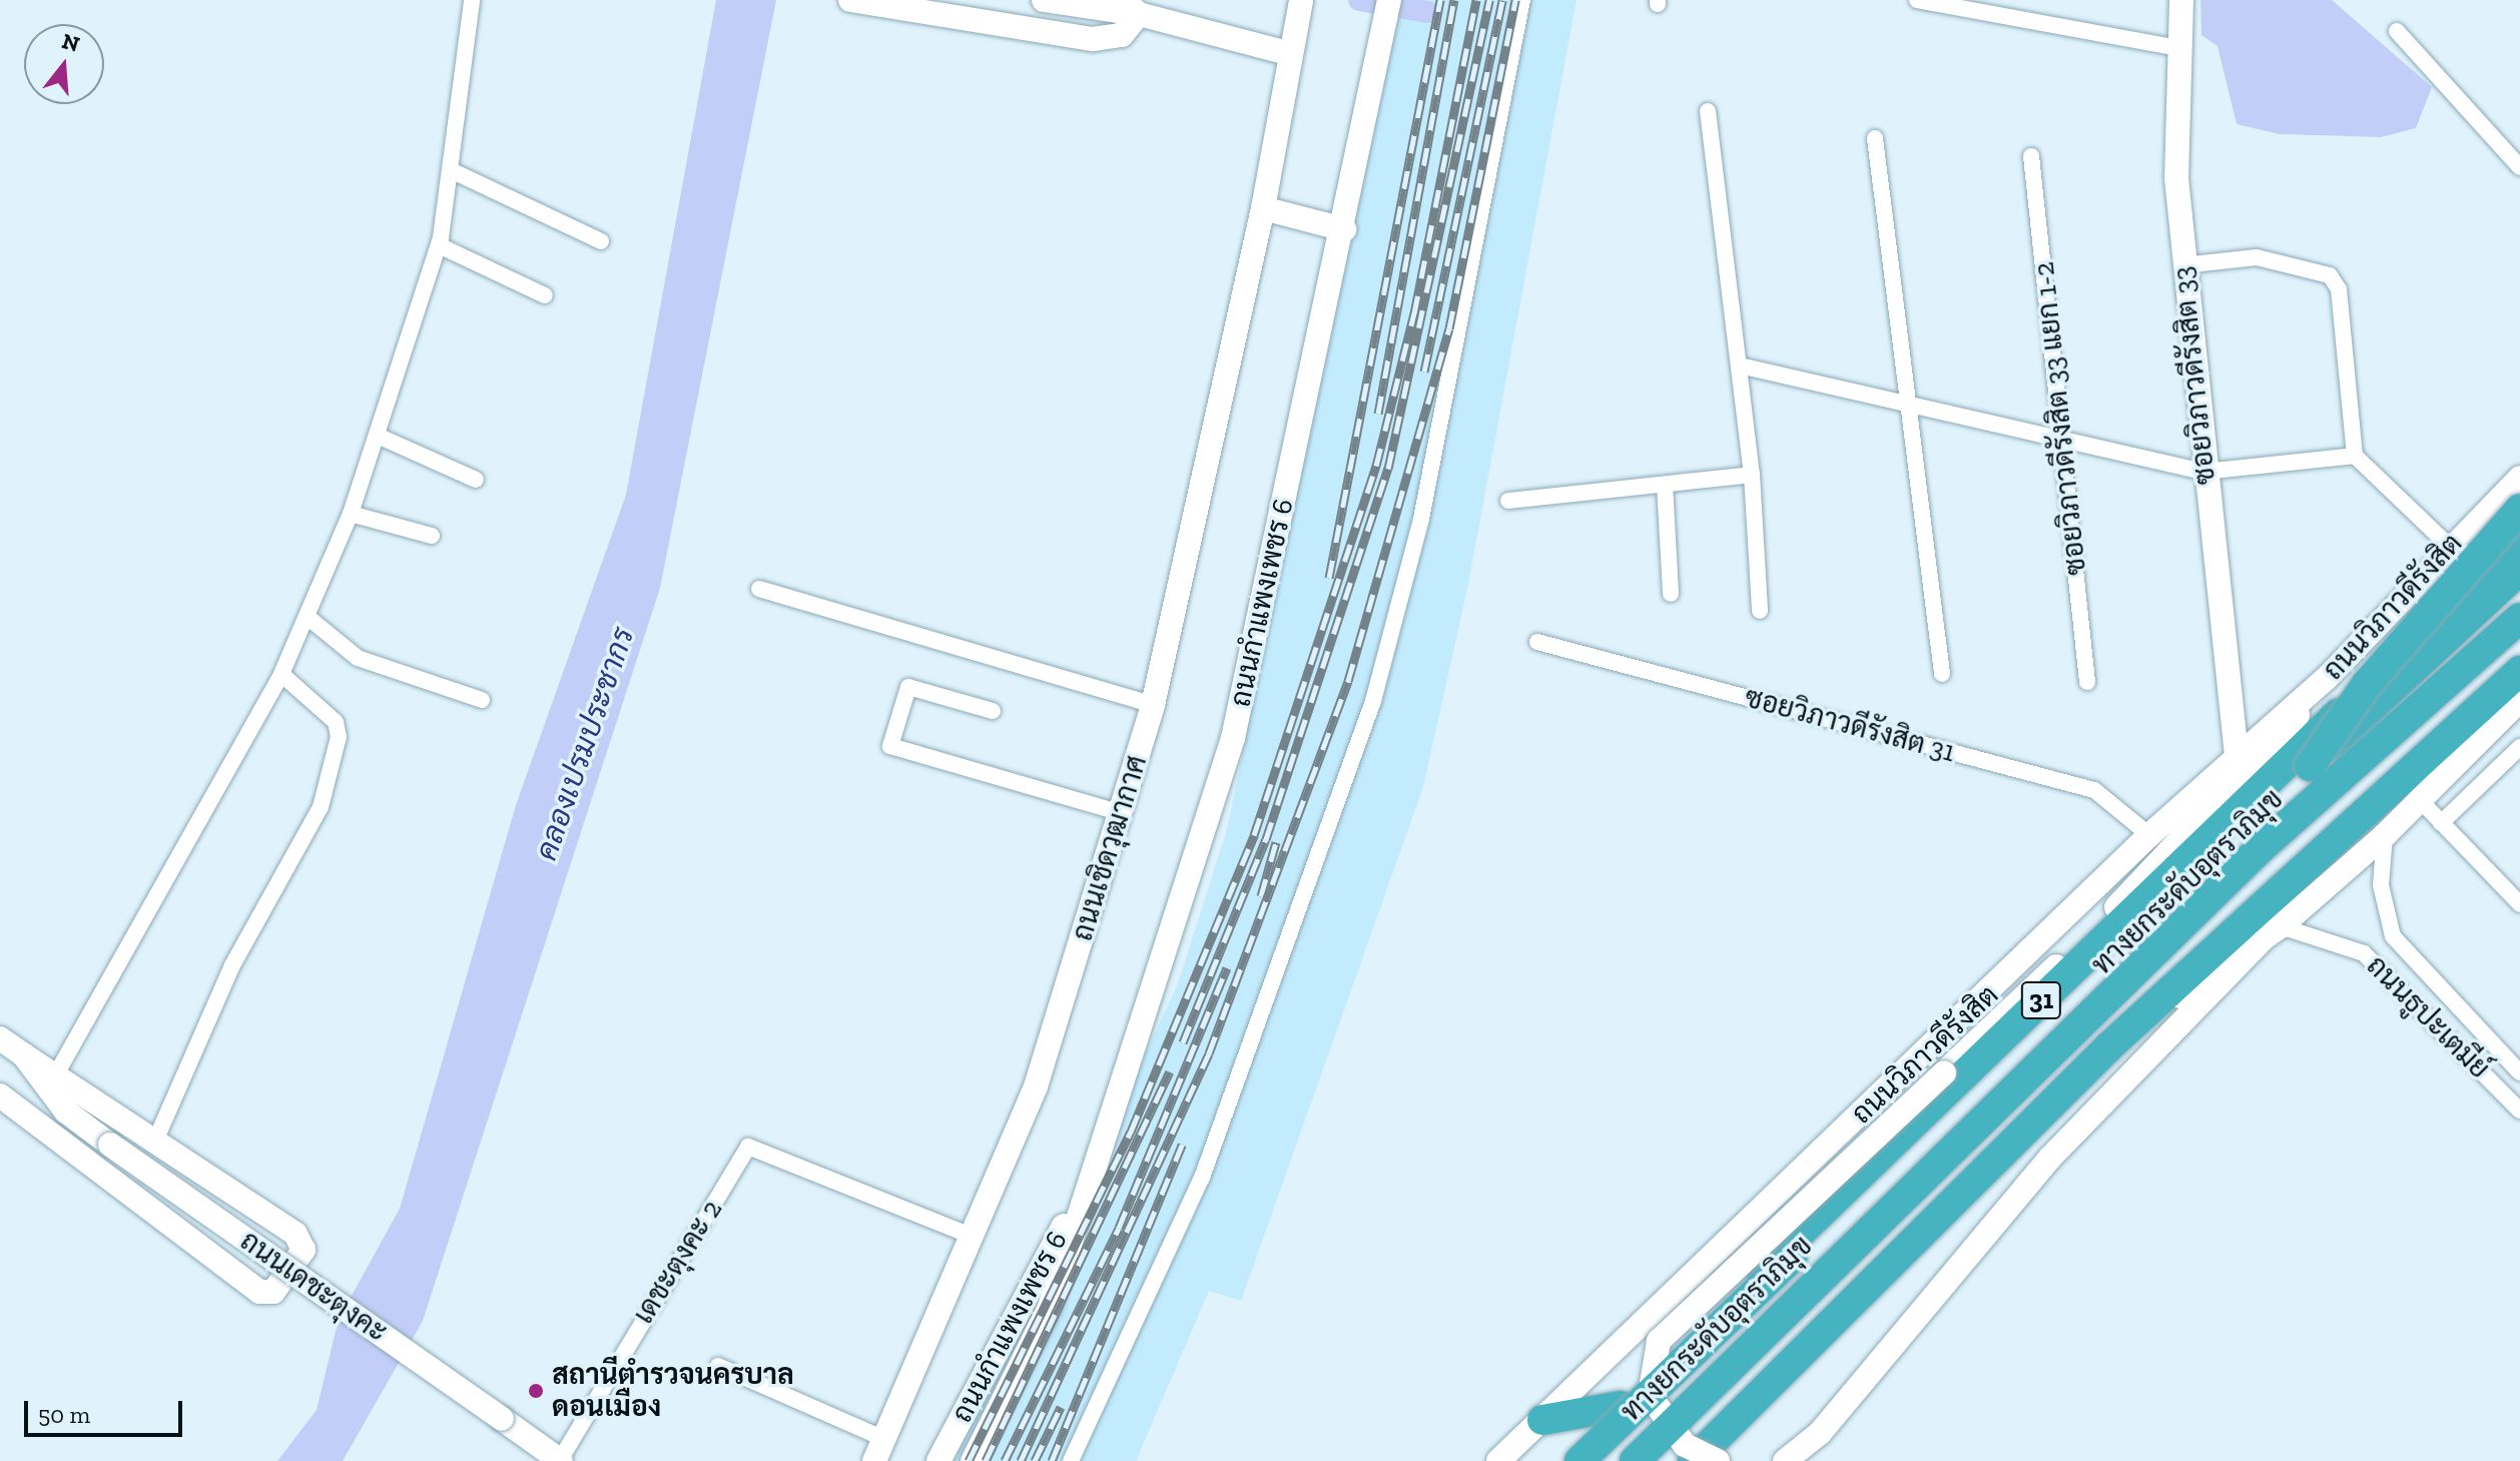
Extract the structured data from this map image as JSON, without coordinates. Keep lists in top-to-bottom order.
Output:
{
  "streets": {
    "highway": ["ถนนวิภาวดีรังสิต", "ทางยกระดับอุตราภิมุข", "31"],
    "main road": [
      "ซอยวิภาวดีรังสิต 33",
      "ถนนกำแพงเพชร 6",
      "ถนนเชิดวุฒากาศ",
      "ถนนเดชะตุงคะ"
    ],
    "street": [
      "ซอยวิภาวดีรังสิต 33 แยก 1-2",
      "ซอยวิภาวดีรังสิต 31",
      "ถนนธูปะเตมีย์",
      "เดชะตุงคะ 2"
    ]
  },
  "crossings": [
    ["ซอยวิภาวดีรังสิต 33", "ถนนวิภาวดีรังสิต"],
    ["ถนนวิภาวดีรังสิต", "ซอยวิภาวดีรังสิต 31"],
    ["ถนนเชิดวุฒากาศ", "เดชะตุงคะ 2"],
    ["ทางยกระดับอุตราภิมุข", "31"],
    ["เดชะตุงคะ 2", "ถนนเดชะตุงคะ"]
  ],
  "water": ["คลองเปรมประชากร"],
  "places": ["สถานีตำรวจนครบาล ดอนเมือง"],
  "scale_bar": "50 m",
  "north": "top"
}
